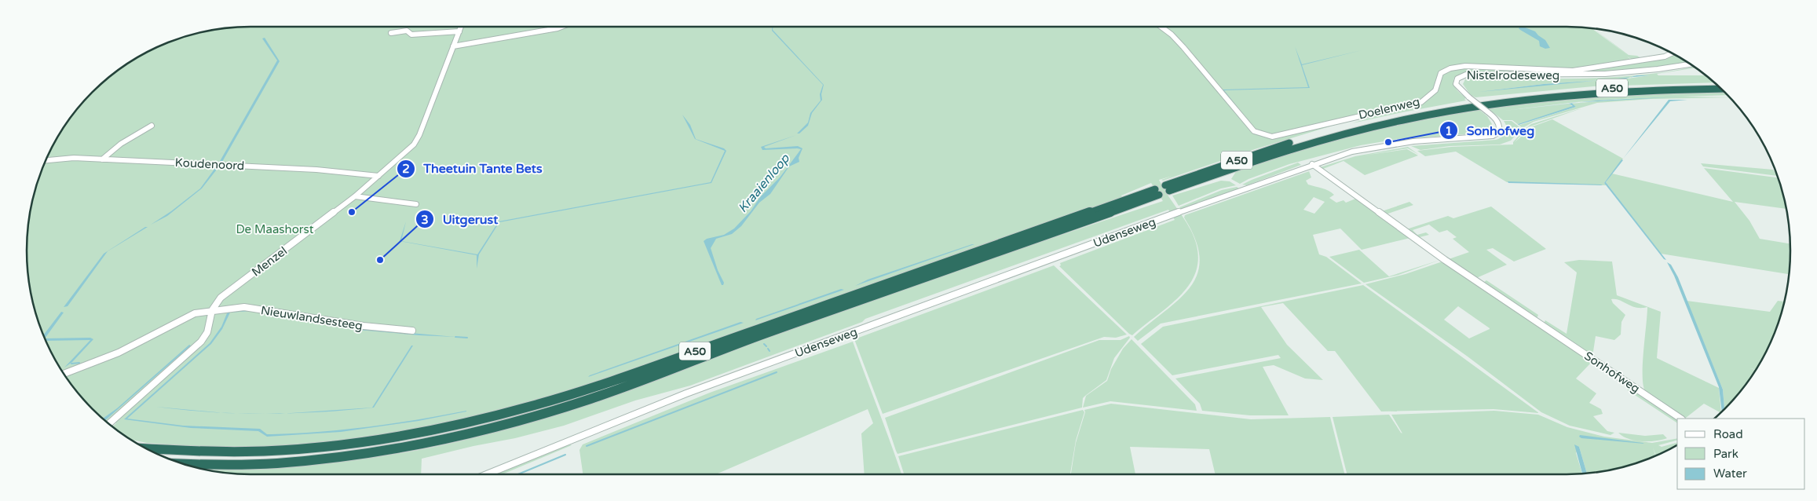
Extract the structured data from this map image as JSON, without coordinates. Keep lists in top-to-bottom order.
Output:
{
  "streets": {
    "highway": ["A50"],
    "street": [
      "Nistelrodeseweg",
      "Doelenweg",
      "Koudenoord",
      "Udenseweg",
      "Menzel",
      "Nieuwlandsesteeg",
      "Sonhofweg"
    ]
  },
  "crossings": [
    ["Nistelrodeseweg", "Udenseweg"],
    ["Nistelrodeseweg", "Sonhofweg"],
    ["Koudenoord", "Menzel"],
    ["Menzel", "Nieuwlandsesteeg"]
  ],
  "water": ["Kraaienloop"],
  "parks": ["De Maashorst"],
  "places": ["Sonhofweg", "Theetuin Tante Bets", "Uitgerust"],
  "legend": ["Road", "Park", "Water"]
}
